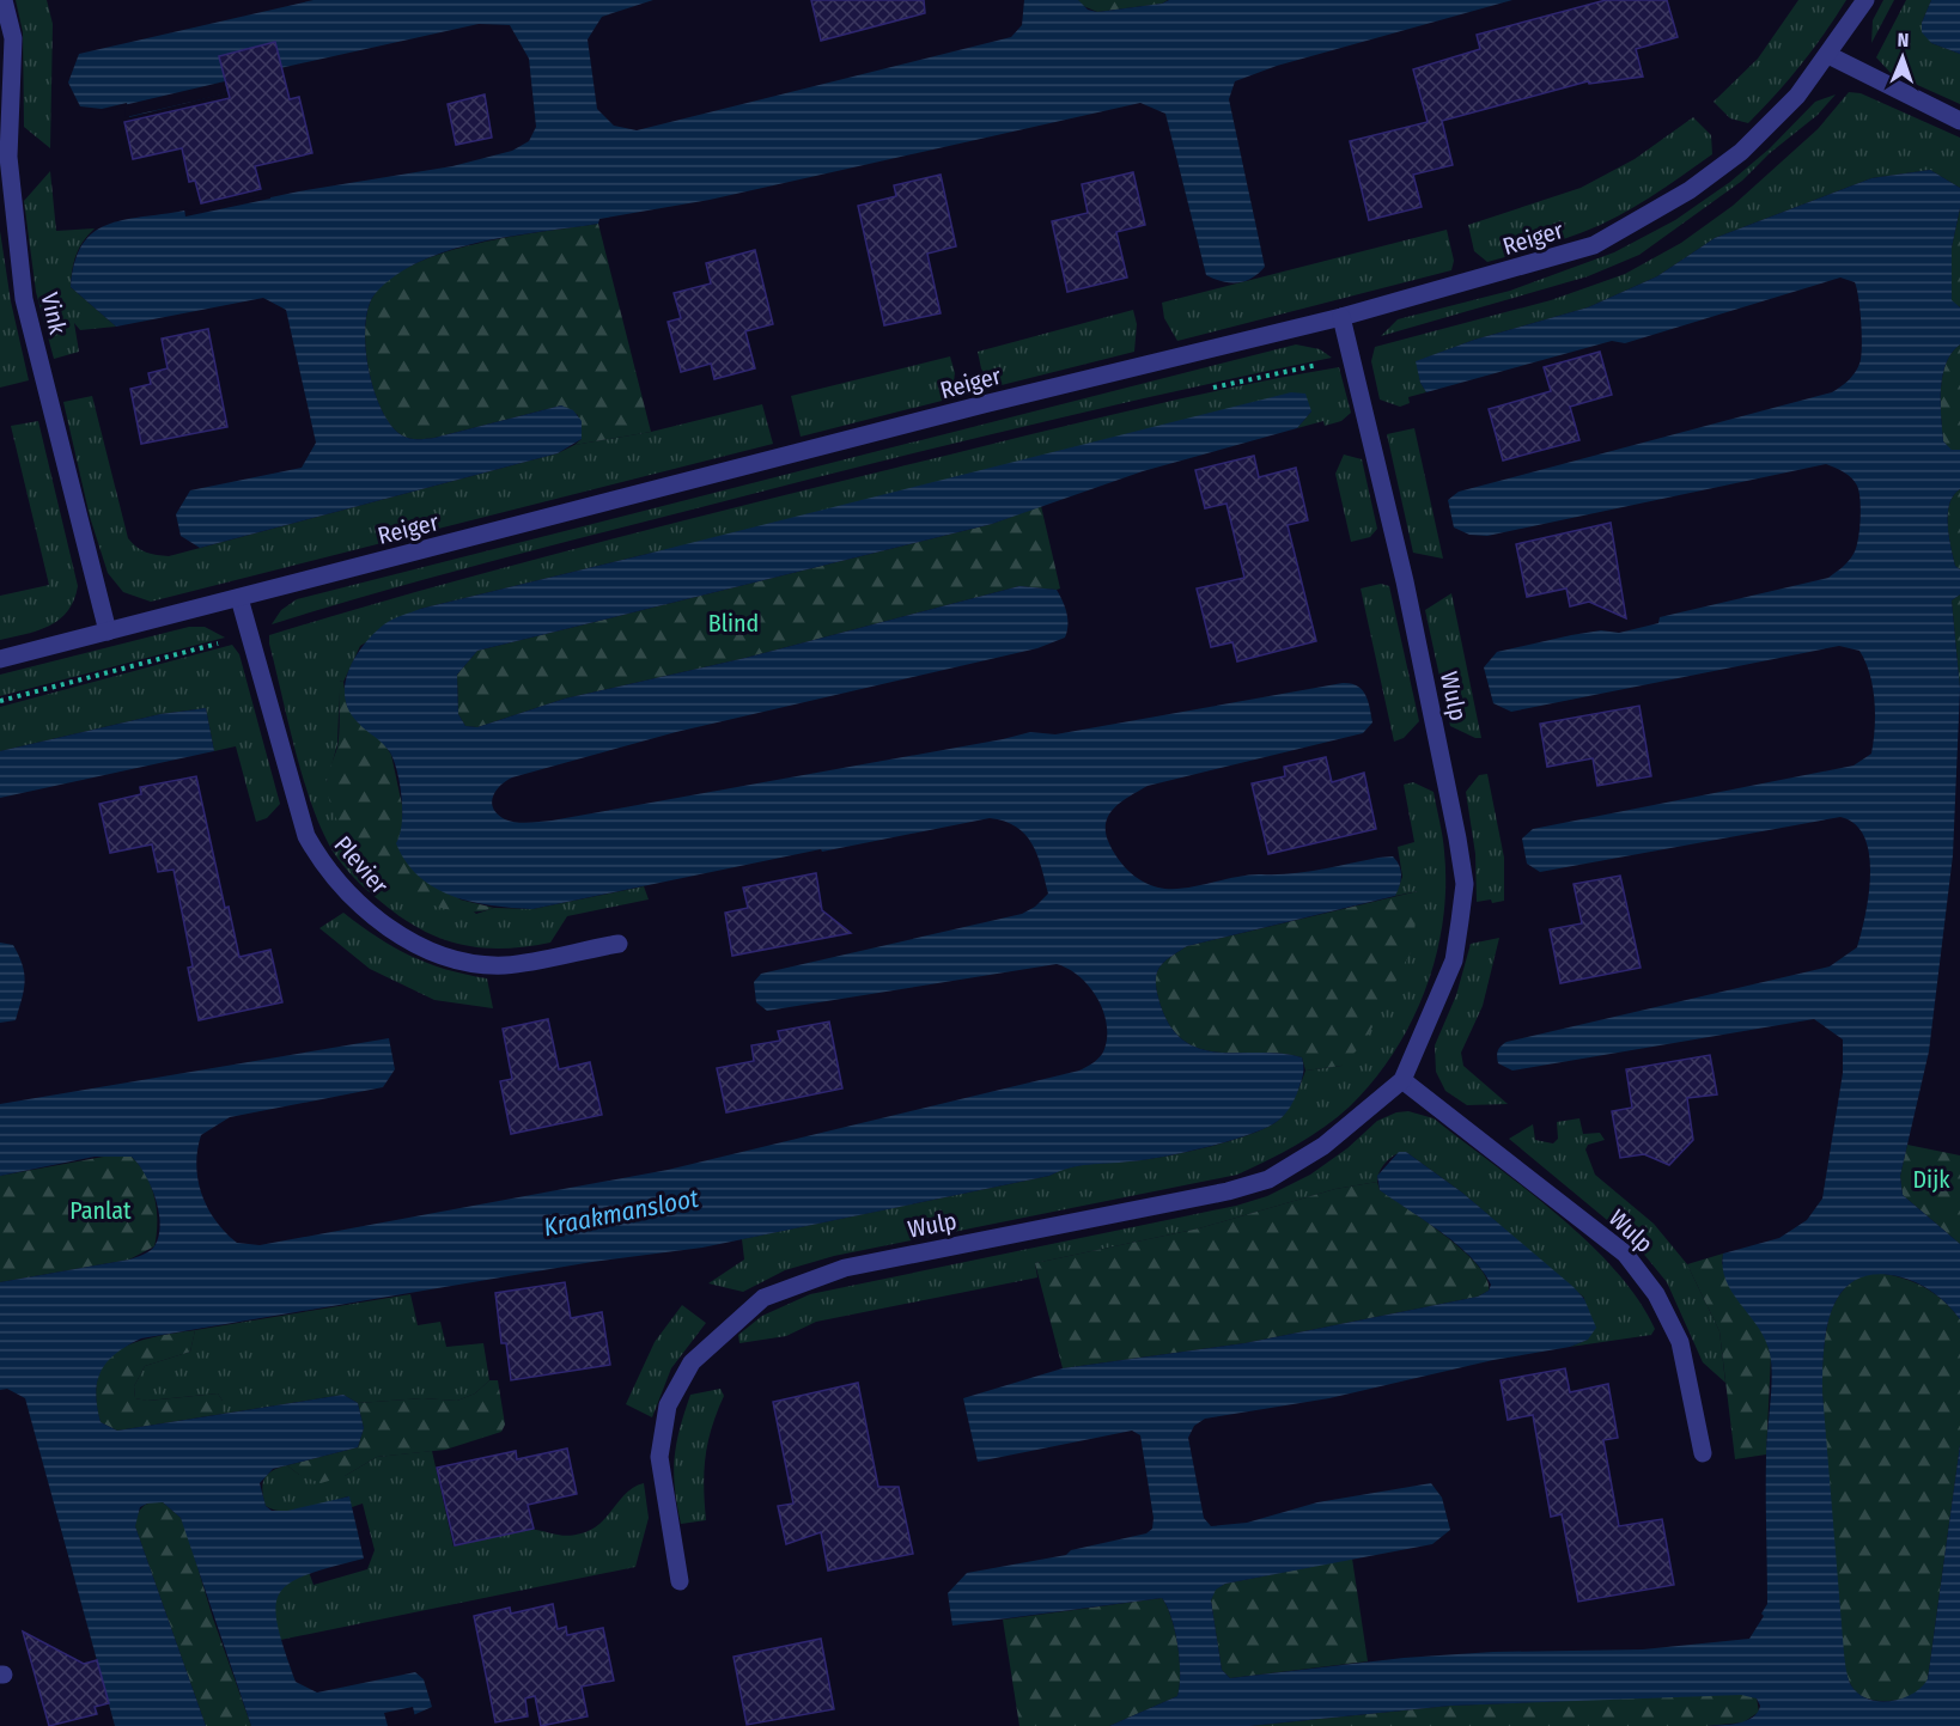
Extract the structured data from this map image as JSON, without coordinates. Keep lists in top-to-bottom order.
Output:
{
  "streets": {
    "street": [
      "Reiger",
      "Vink",
      "Wulp",
      "Plevier"
    ]
  },
  "crossings": [
    ["Reiger", "Vink"],
    ["Reiger", "Wulp"],
    ["Reiger", "Plevier"]
  ],
  "water": ["Kraakmansloot"],
  "parks": ["Blind", "Dijk", "Panlat"],
  "north": "top"
}
